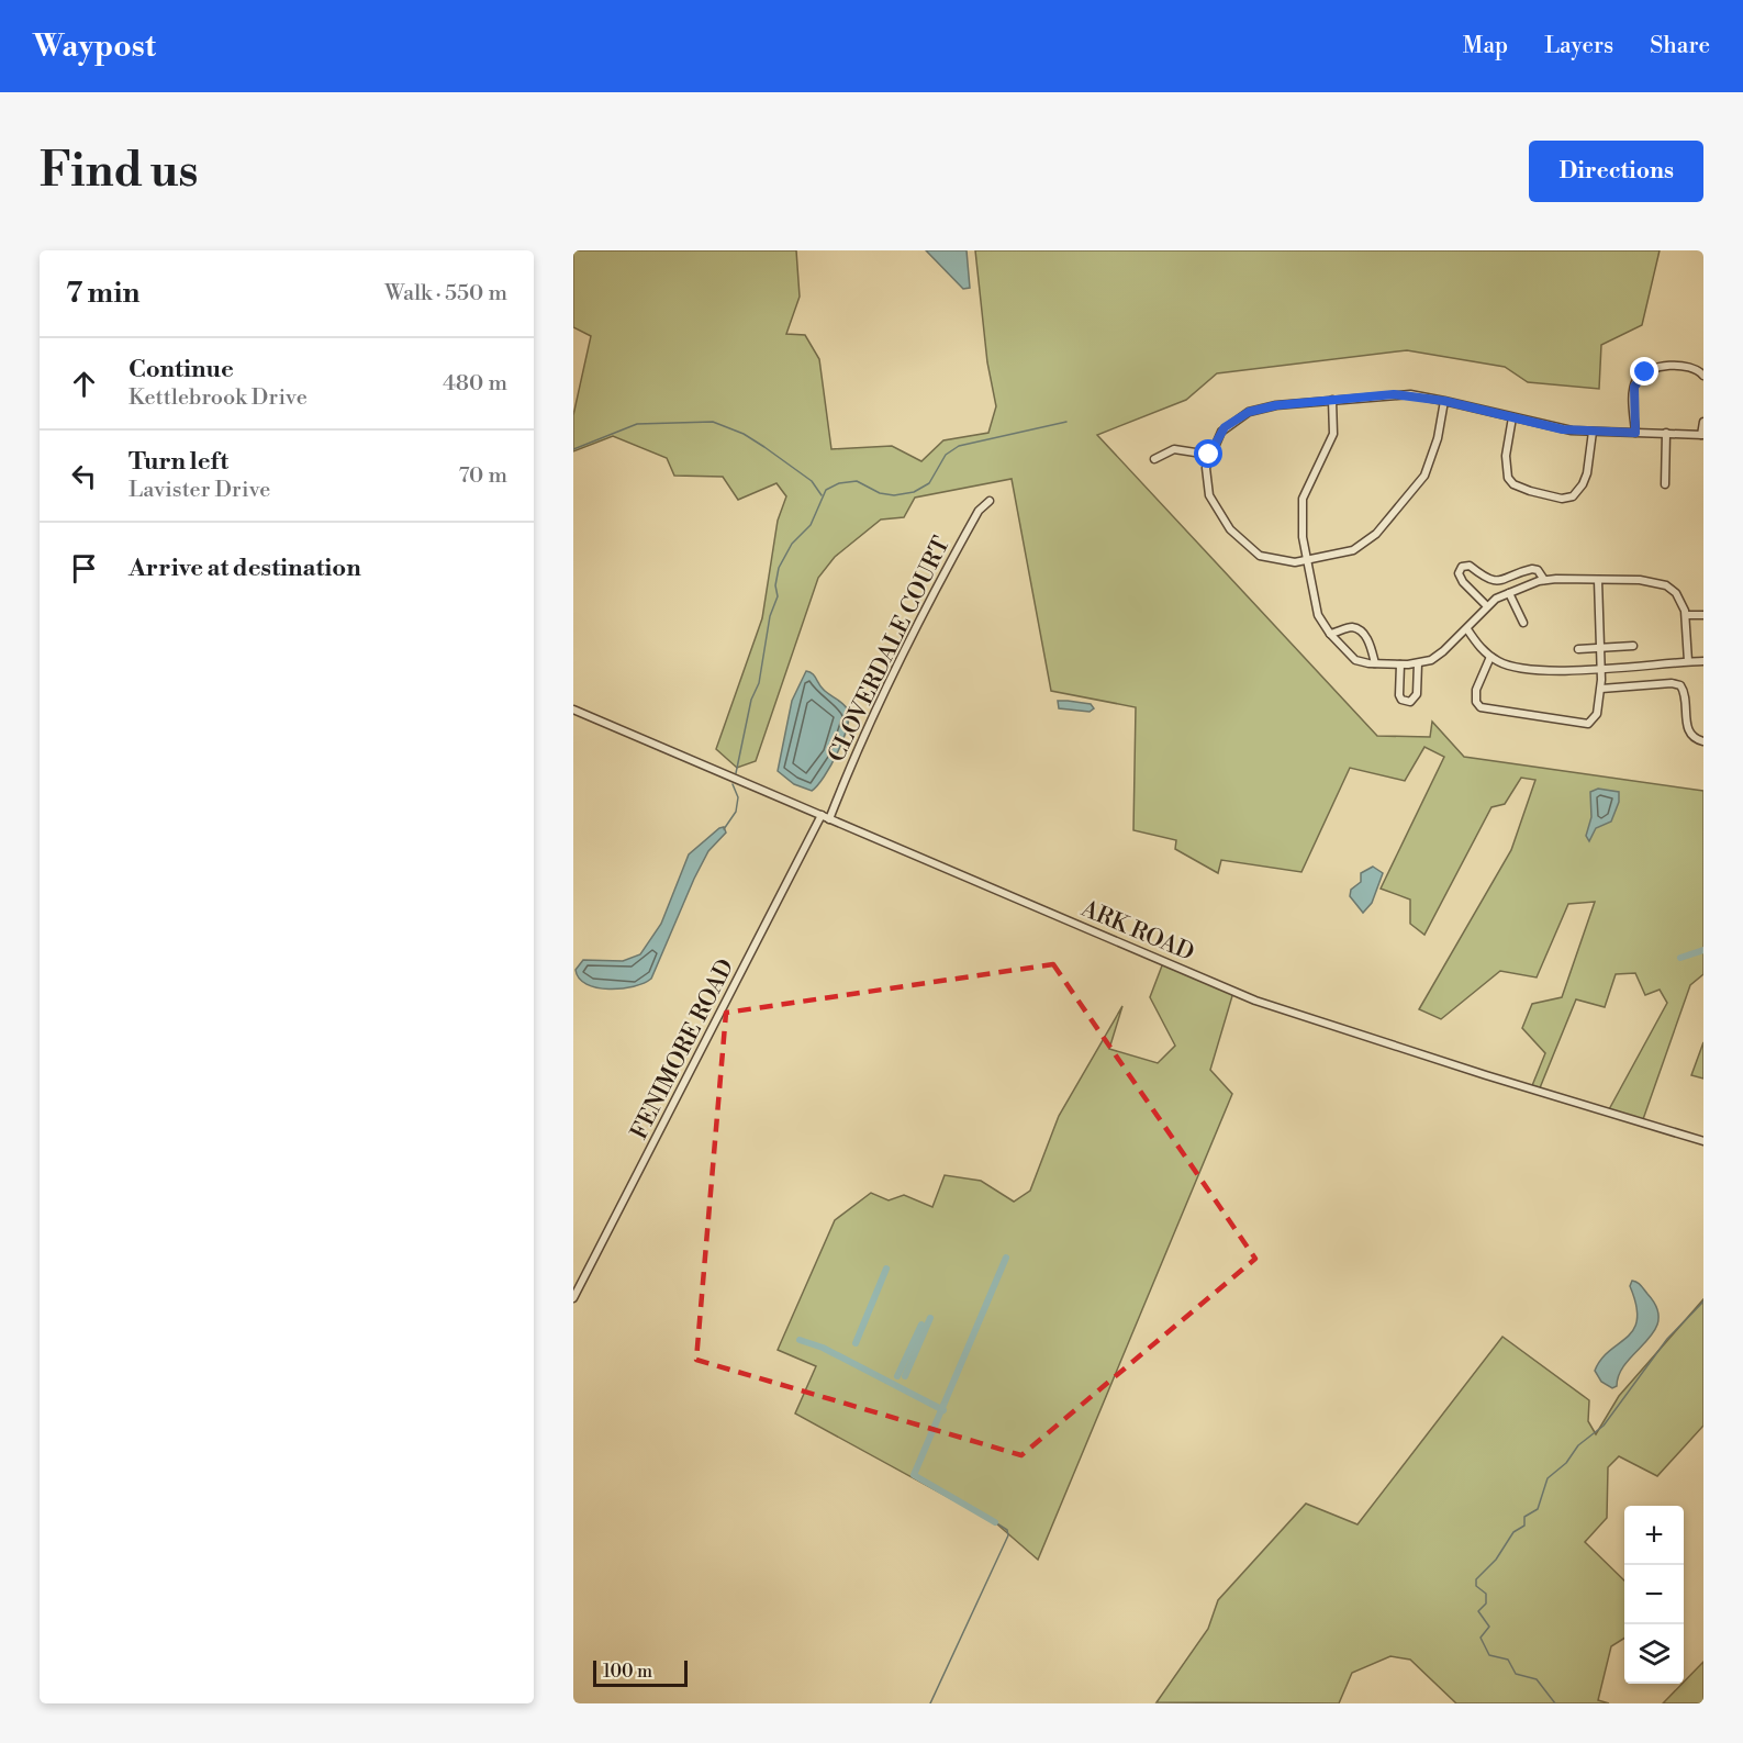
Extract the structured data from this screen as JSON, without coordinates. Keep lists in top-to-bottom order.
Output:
{
  "streets": {
    "street": ["CLOVERDALE COURT", "ARK ROAD", "FENIMORE ROAD"]
  },
  "crossings": [
    ["CLOVERDALE COURT", "ARK ROAD"],
    ["ARK ROAD", "FENIMORE ROAD"]
  ],
  "scale_bar": "100 m",
  "page": {
    "header": "Waypost",
    "nav": ["Map", "Layers", "Share"],
    "buttons": "Directions",
    "title": "Find us",
    "heading": ["7 min", "Walk · 550 m"],
    "list": [
      ["Continue", "Kettlebrook Drive", "480 m"],
      ["Turn left", "Lavister Drive", "70 m"],
      "Arrive at destination"
    ],
    "map_buttons": ["+", "−"],
    "scale": "100 m"
  }
}
